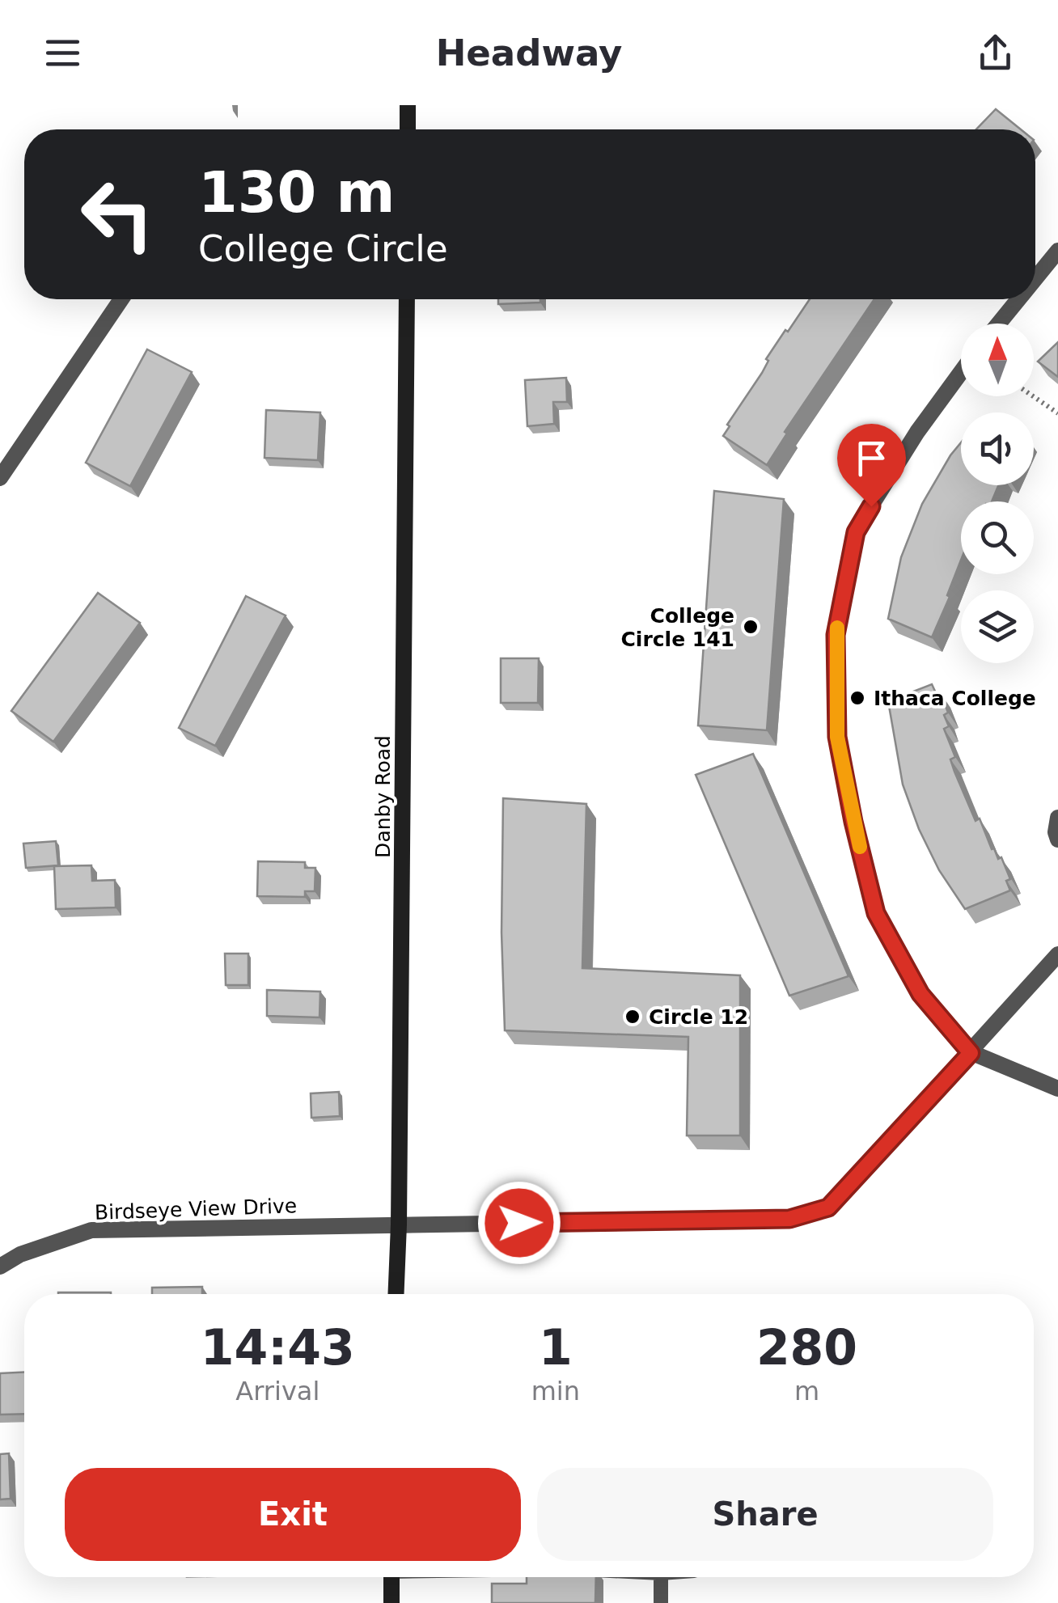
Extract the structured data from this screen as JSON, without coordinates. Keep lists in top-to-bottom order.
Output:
{
  "streets": {
    "main road": ["Danby Road"],
    "street": ["Birdseye View Drive"]
  },
  "crossings": [
    ["Danby Road", "Birdseye View Drive"]
  ],
  "places": ["College Circle 141", "Ithaca College", "Circle 12"],
  "north": "top",
  "page": {
    "header": "Headway",
    "turn": ["130 m", "College Circle"],
    "eta": [
      "14:43",
      "Arrival",
      "1",
      "min",
      "280",
      "m"
    ],
    "buttons": ["Exit", "Share"]
  }
}
